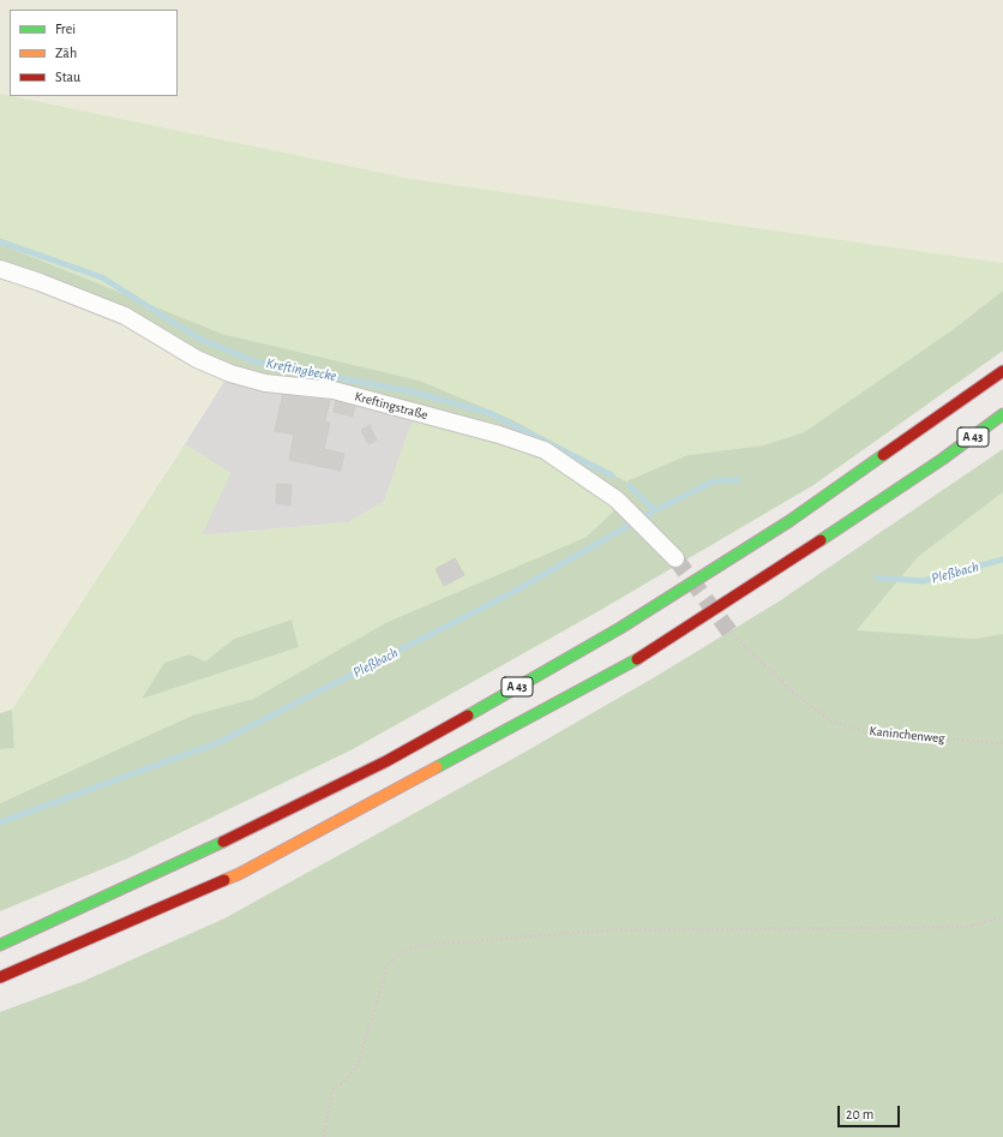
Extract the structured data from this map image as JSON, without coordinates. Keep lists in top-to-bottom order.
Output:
{
  "streets": {
    "highway": ["A 43"],
    "street": ["Kreftingstraße"],
    "path": ["Kaninchenweg"]
  },
  "water": ["Kreftingbecke", "Pleßbach"],
  "legend": ["Frei", "Zäh", "Stau"],
  "scale_bar": "20 m"
}
